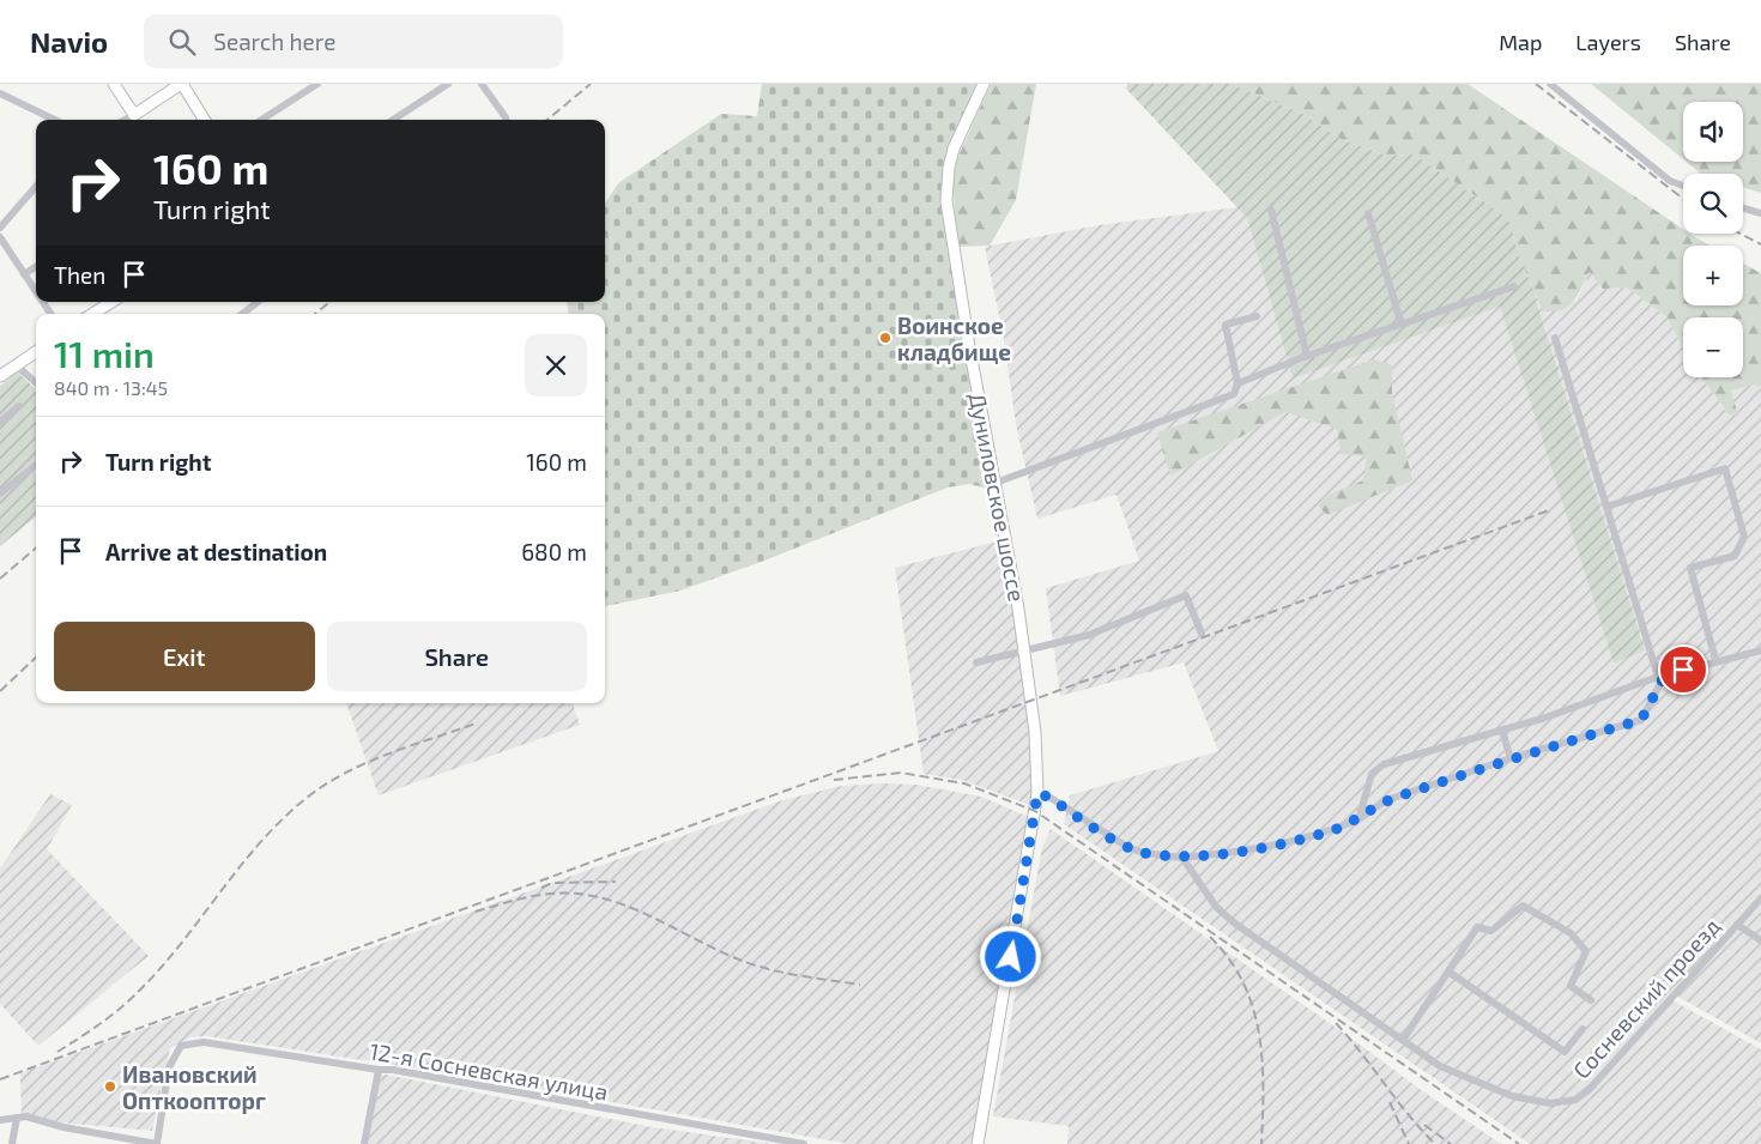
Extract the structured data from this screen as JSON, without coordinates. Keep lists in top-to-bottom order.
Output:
{
  "streets": {
    "street": ["Дуниловское шоссе", "Сосневский проезд", "12-я Сосневская улица"]
  },
  "places": ["Воинское кладбище", "Ивановский Опткоопторг"],
  "page": {
    "header": "Navio",
    "search": "Search here",
    "nav": ["Map", "Layers", "Share"],
    "map_buttons": ["+", "−"],
    "turn": ["160 m", "Turn right"],
    "then": "Then",
    "heading": ["11 min", "840 m · 13:45"],
    "list": [
      {
        "name": "Turn right",
        "value": "160 m"
      },
      {
        "name": "Arrive at destination",
        "value": "680 m"
      }
    ],
    "buttons": ["Exit", "Share"]
  }
}
